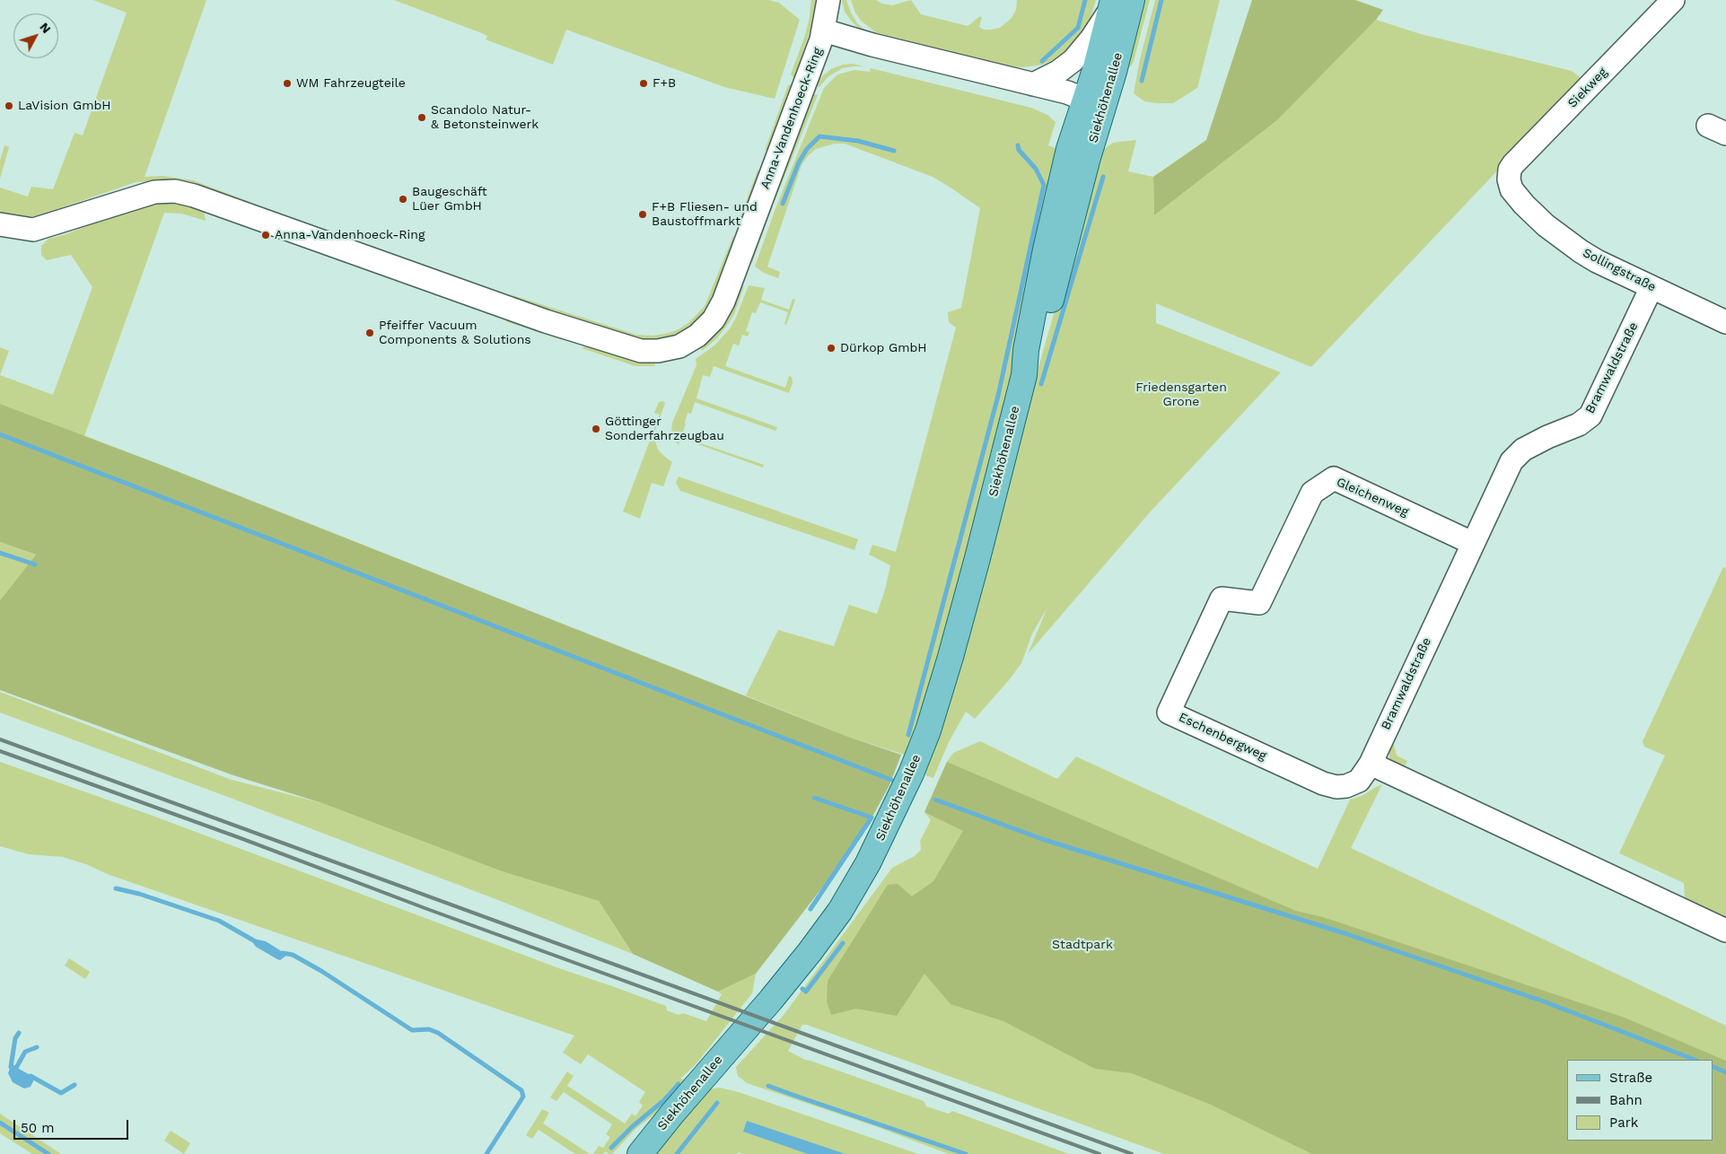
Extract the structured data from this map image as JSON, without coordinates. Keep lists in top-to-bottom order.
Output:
{
  "streets": {
    "main road": ["Siekhöhenallee"],
    "street": [
      "Siekweg",
      "Anna-Vandenhoeck-Ring",
      "Sollingstraße",
      "Bramwaldstraße",
      "Gleichenweg",
      "Eschenbergweg"
    ]
  },
  "crossings": [
    ["Siekweg", "Sollingstraße"],
    ["Siekhöhenallee", "Anna-Vandenhoeck-Ring"],
    ["Sollingstraße", "Bramwaldstraße"],
    ["Bramwaldstraße", "Gleichenweg"],
    ["Bramwaldstraße", "Eschenbergweg"],
    ["Gleichenweg", "Eschenbergweg"]
  ],
  "parks": ["Friedensgarten Grone", "Stadtpark"],
  "places": [
    "WM Fahrzeugteile",
    "F+B",
    "LaVision GmbH",
    "Scandolo Natur- & Betonsteinwerk",
    "Baugeschäft Lüer GmbH",
    "F+B Fliesen- und Baustoffmarkt",
    "Anna-Vandenhoeck-Ring",
    "Pfeiffer Vacuum Components & Solutions",
    "Dürkop GmbH",
    "Göttinger Sonderfahrzeugbau"
  ],
  "legend": ["Straße", "Bahn", "Park"],
  "scale_bar": "50 m",
  "north": "top right"
}
